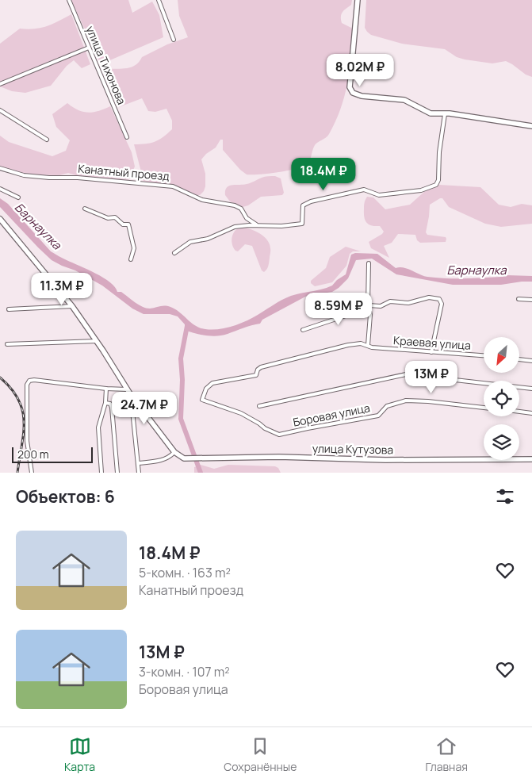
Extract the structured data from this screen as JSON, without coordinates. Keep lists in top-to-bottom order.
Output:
{
  "streets": {
    "main road": ["улица Кутузова"],
    "street": [
      "улица Тихонова",
      "Канатный проезд",
      "Краевая улица",
      "Боровая улица"
    ]
  },
  "crossings": [
    ["Краевая улица", "Боровая улица"]
  ],
  "water": ["Барнаулка"],
  "scale_bar": "200 m",
  "north": "bottom left",
  "page": {
    "price": [
      "8.02M ₽",
      "18.4M ₽",
      "11.3M ₽",
      "8.59M ₽",
      "13M ₽",
      "24.7M ₽"
    ],
    "scale": "200 m",
    "heading": "Объектов: 6",
    "list": [
      {
        "name": "18.4M ₽",
        "note": "5-комн. · 163 m² · Канатный проезд"
      },
      {
        "name": "13M ₽",
        "note": "3-комн. · 107 m² · Боровая улица"
      }
    ],
    "tabs": ["Карта", "Сохранённые", "Главная"]
  }
}
